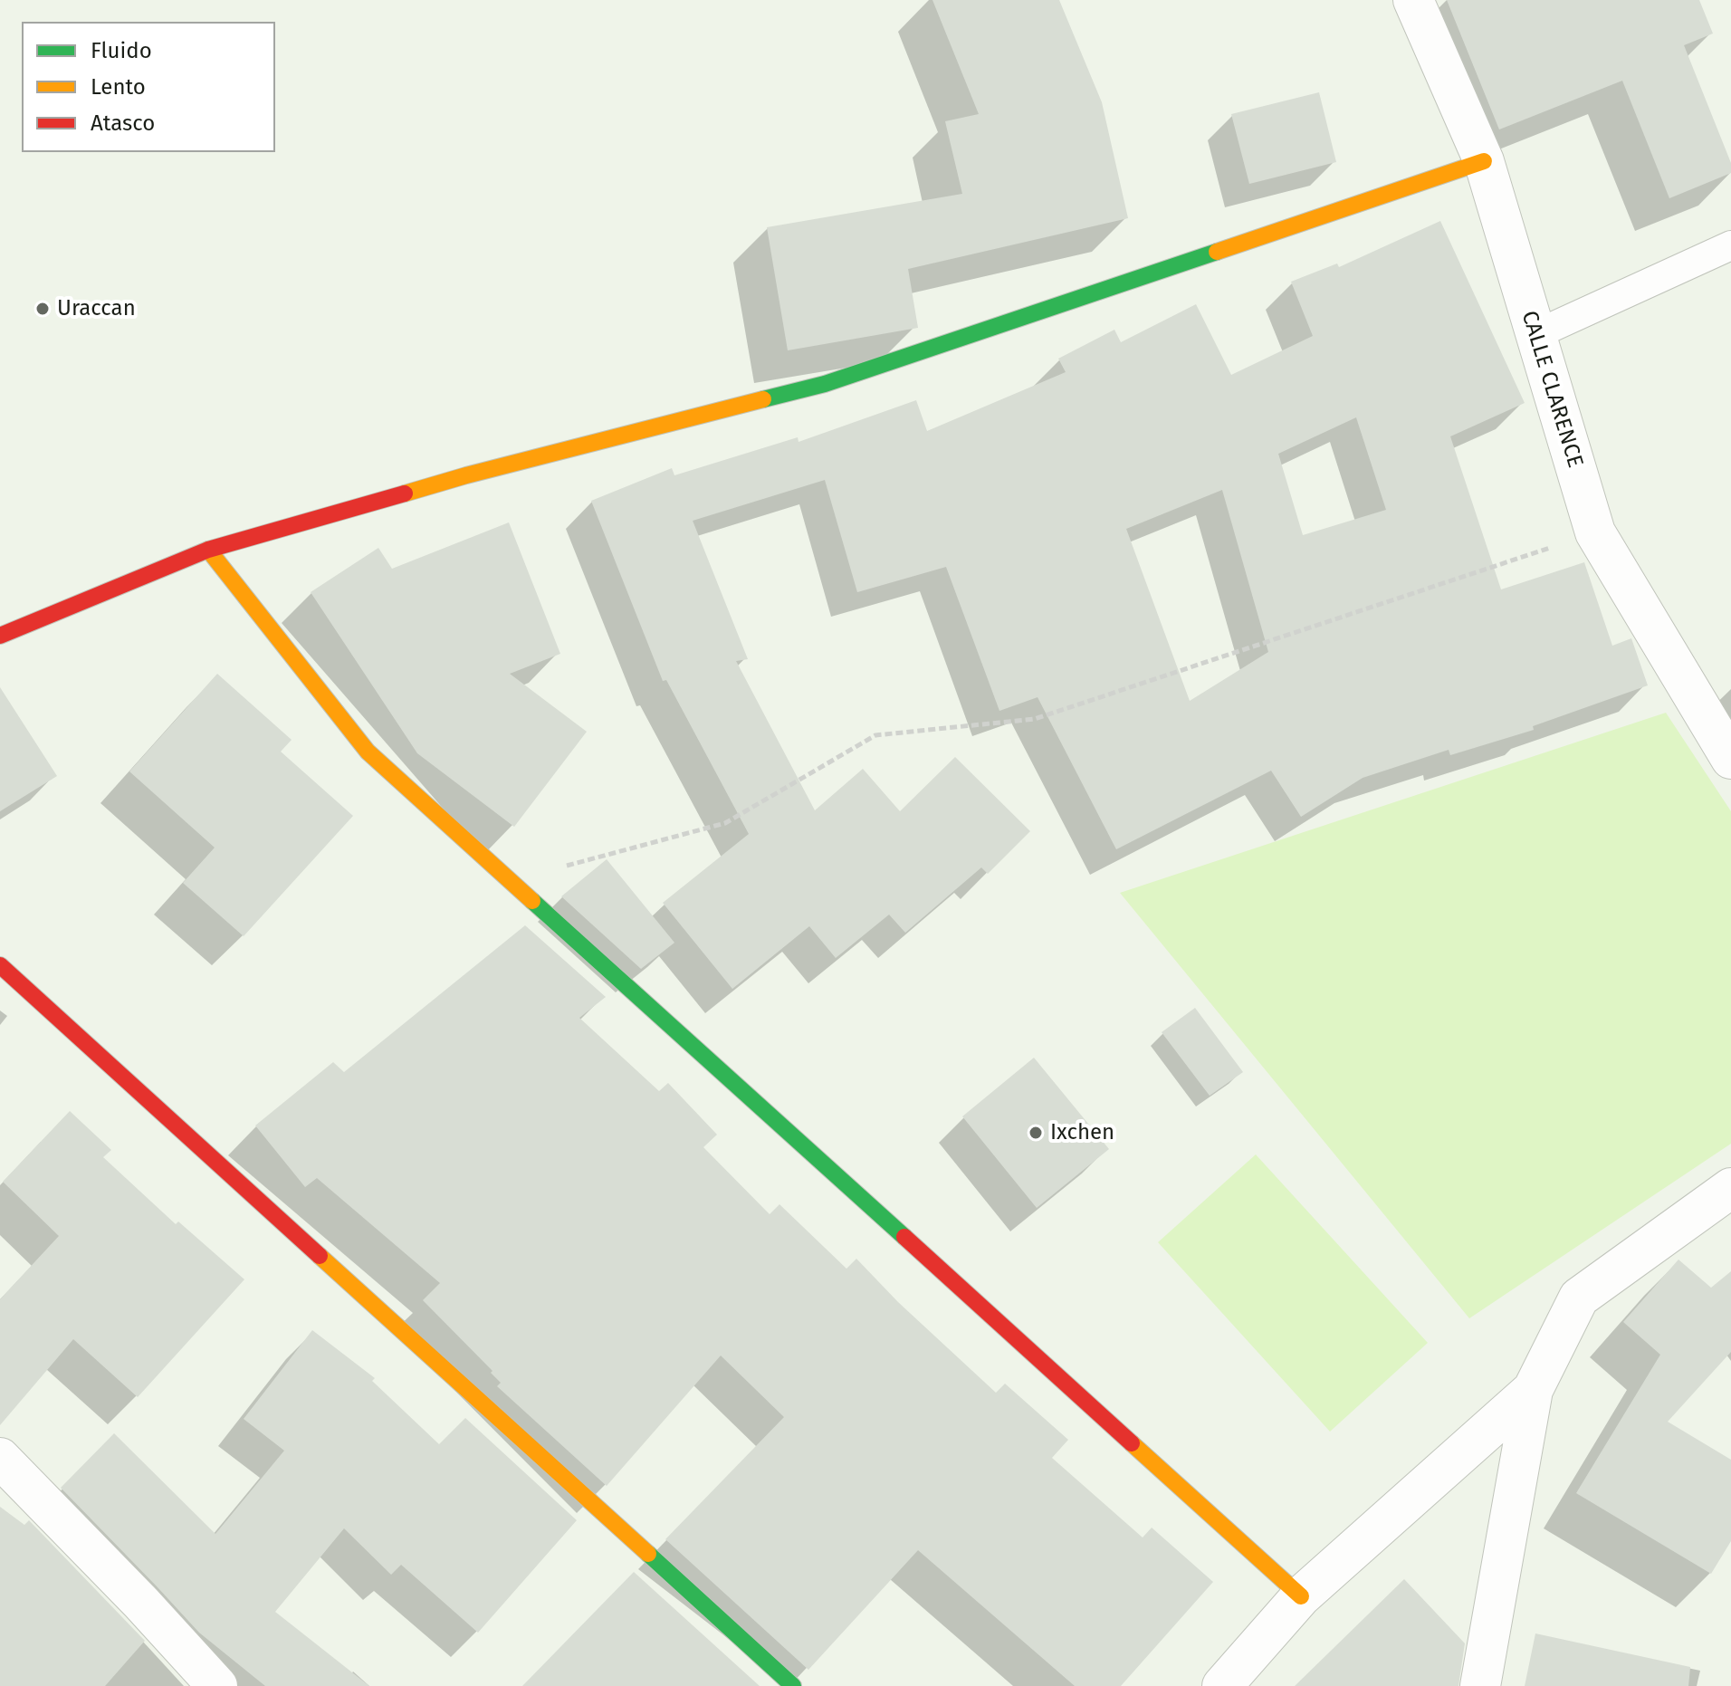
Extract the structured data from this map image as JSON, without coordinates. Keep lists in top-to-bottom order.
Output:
{
  "streets": {
    "street": ["CALLE CLARENCE"]
  },
  "places": ["Uraccan", "Ixchen"],
  "legend": ["Fluido", "Lento", "Atasco"]
}
